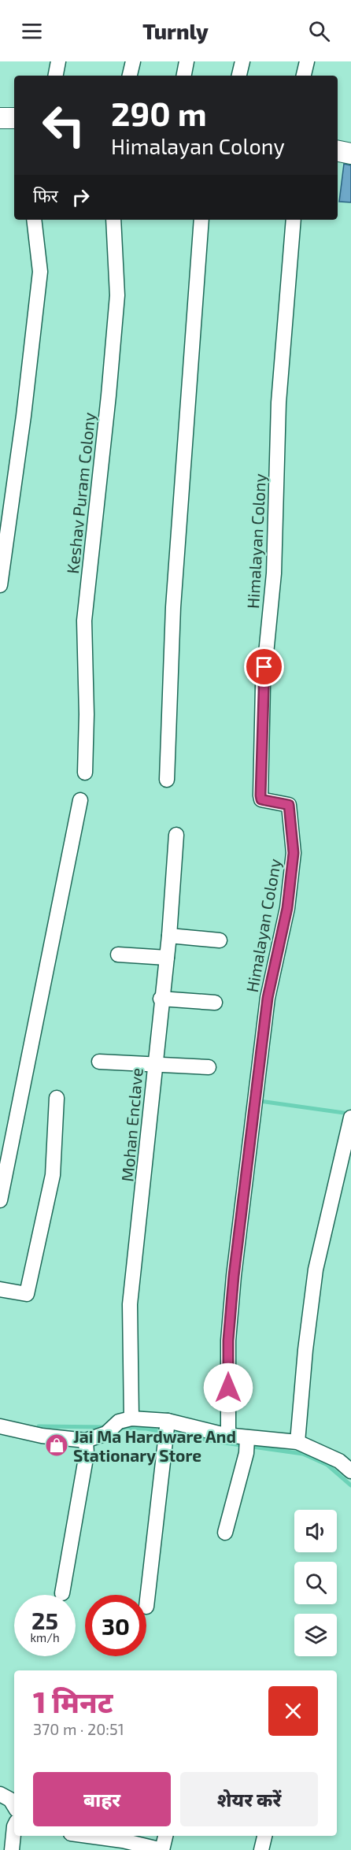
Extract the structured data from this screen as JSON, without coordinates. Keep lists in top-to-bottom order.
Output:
{
  "streets": {
    "street": ["Keshav Puram Colony", "Himalayan Colony", "Mohan Enclave"]
  },
  "places": {
    "shop": ["Jai Ma Hardware And Stationary Store"]
  },
  "page": {
    "header": "Turnly",
    "turn": ["290 m", "Himalayan Colony"],
    "then": "फिर",
    "speed": "25 km/h",
    "limit": "30",
    "heading": ["1 मिनट", "370 m · 20:51"],
    "buttons": ["बाहर", "शेयर करें"]
  }
}
